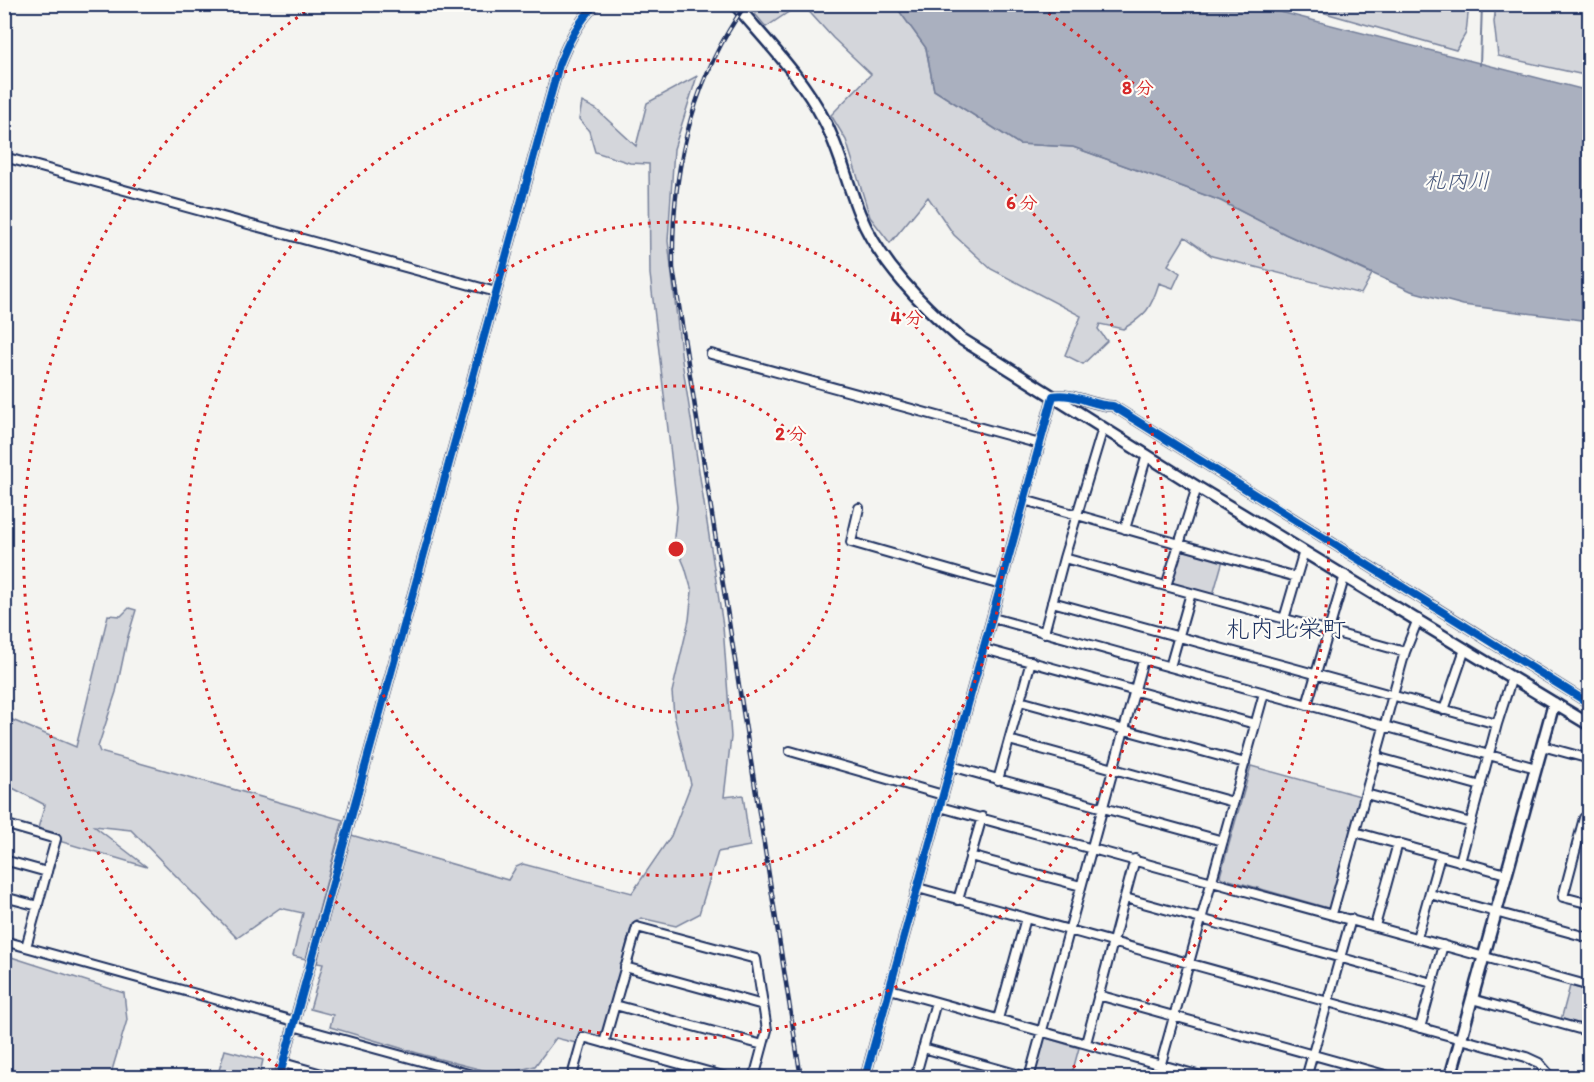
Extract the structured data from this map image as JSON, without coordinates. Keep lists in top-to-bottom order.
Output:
{
  "districts": ["札内北栄町"],
  "water": ["札内川"],
  "rings": [
    "8 分",
    "6 分",
    "4 分",
    "2 分"
  ]
}
